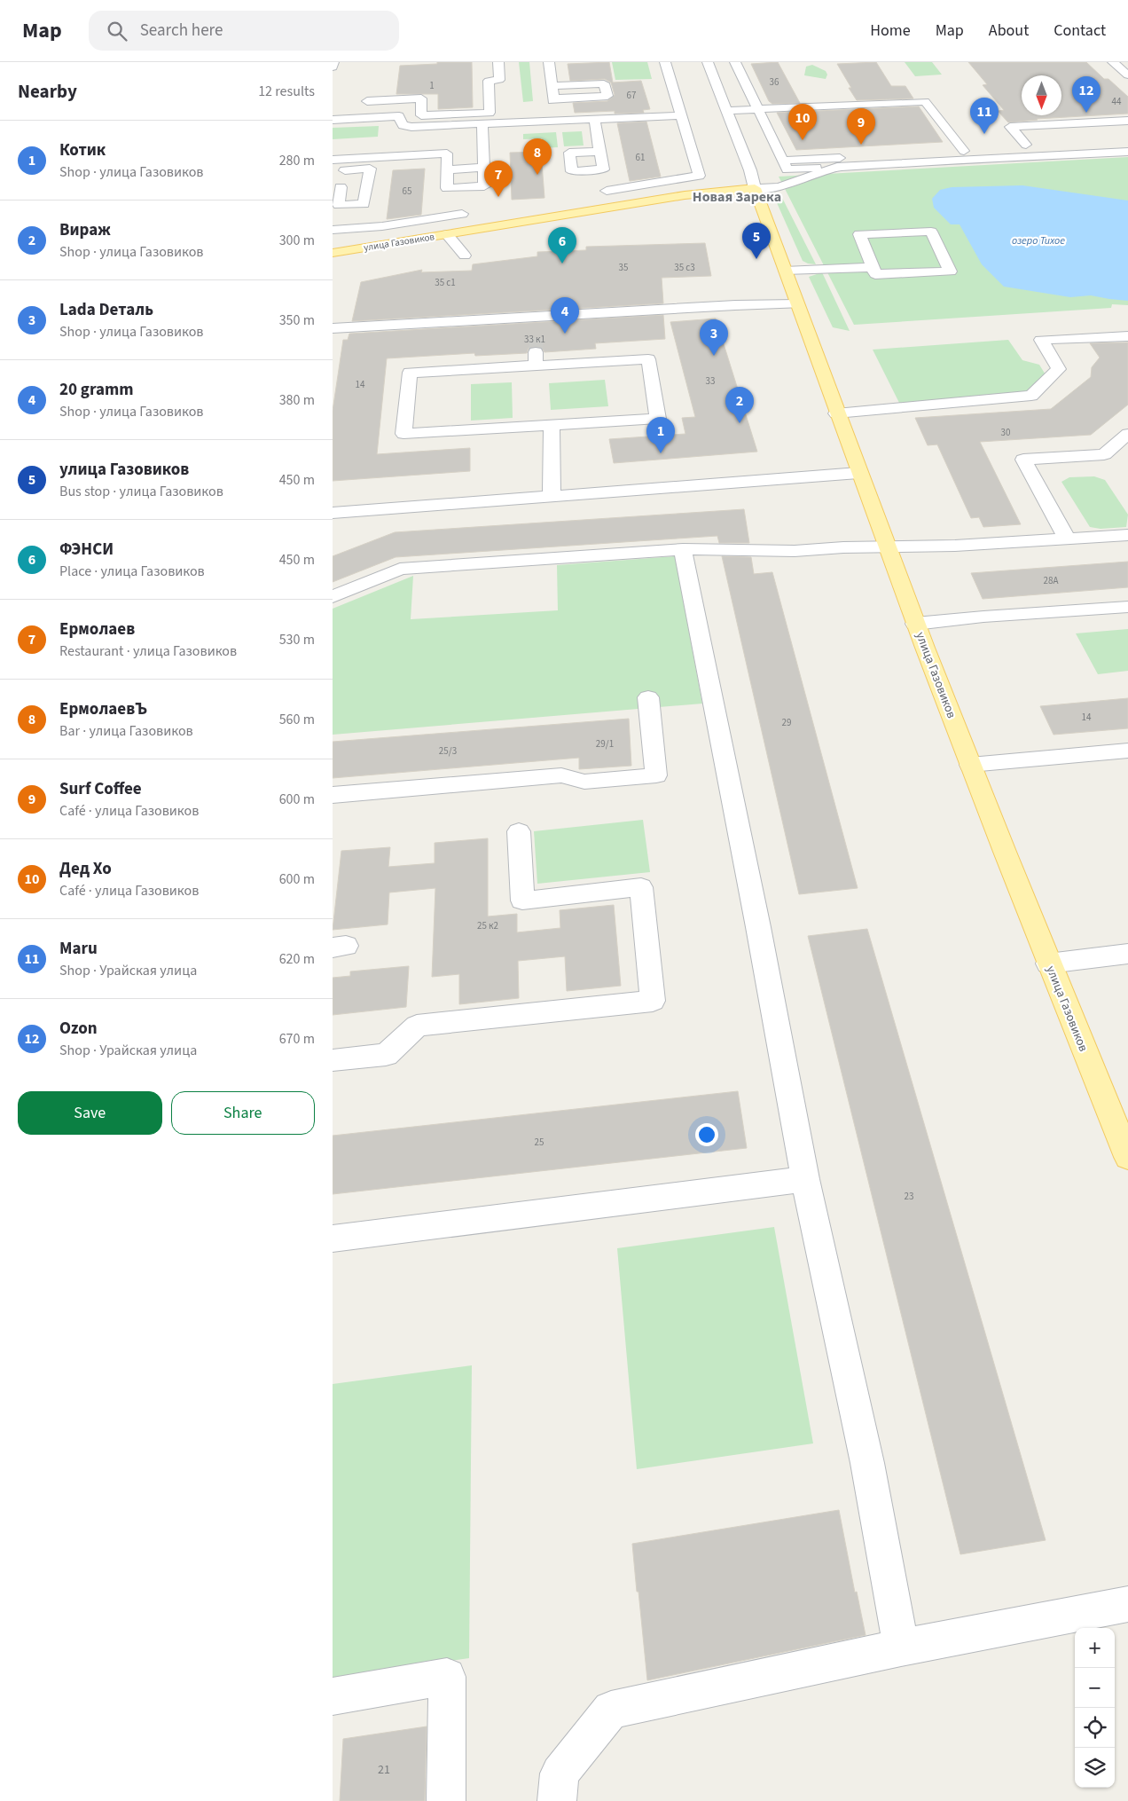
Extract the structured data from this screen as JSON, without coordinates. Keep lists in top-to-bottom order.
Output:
{
  "streets": {
    "main road": ["улица Газовиков"]
  },
  "districts": ["Новая Зарека"],
  "water": ["озеро Тихое"],
  "house_numbers": [
    "36",
    "1",
    "67",
    "44",
    "61",
    "65",
    "35",
    "35 с3",
    "35 с1",
    "33 к1",
    "33",
    "14",
    "30",
    "28А",
    "14",
    "29",
    "29/1",
    "25/3",
    "25 к2",
    "25",
    "23",
    "21"
  ],
  "north": "bottom",
  "page": {
    "header": "Map",
    "search": "Search here",
    "nav": [
      "Home",
      "Map",
      "About",
      "Contact"
    ],
    "heading": ["Nearby", "12 results"],
    "pins": [
      "12",
      "11",
      "10",
      "9",
      "8",
      "7",
      "5",
      "6",
      "4",
      "3",
      "2",
      "1"
    ],
    "list": [
      {
        "mark": "1",
        "name": "Котик",
        "note": "Shop · улица Газовиков",
        "value": "280 m"
      },
      {
        "mark": "2",
        "name": "Вираж",
        "note": "Shop · улица Газовиков",
        "value": "300 m"
      },
      {
        "mark": "3",
        "name": "Lada Dеталь",
        "note": "Shop · улица Газовиков",
        "value": "350 m"
      },
      {
        "mark": "4",
        "name": "20 gramm",
        "note": "Shop · улица Газовиков",
        "value": "380 m"
      },
      {
        "mark": "5",
        "name": "улица Газовиков",
        "note": "Bus stop · улица Газовиков",
        "value": "450 m"
      },
      {
        "mark": "6",
        "name": "ФЭНСИ",
        "note": "Place · улица Газовиков",
        "value": "450 m"
      },
      {
        "mark": "7",
        "name": "Ермолаев",
        "note": "Restaurant · улица Газовиков",
        "value": "530 m"
      },
      {
        "mark": "8",
        "name": "ЕрмолаевЪ",
        "note": "Bar · улица Газовиков",
        "value": "560 m"
      },
      {
        "mark": "9",
        "name": "Surf Coffee",
        "note": "Café · улица Газовиков",
        "value": "600 m"
      },
      {
        "mark": "10",
        "name": "Дед Хо",
        "note": "Café · улица Газовиков",
        "value": "600 m"
      },
      {
        "mark": "11",
        "name": "Maru",
        "note": "Shop · Урайская улица",
        "value": "620 m"
      },
      {
        "mark": "12",
        "name": "Ozon",
        "note": "Shop · Урайская улица",
        "value": "670 m"
      }
    ],
    "buttons": ["Save", "Share"],
    "map_buttons": ["+", "−"]
  }
}
